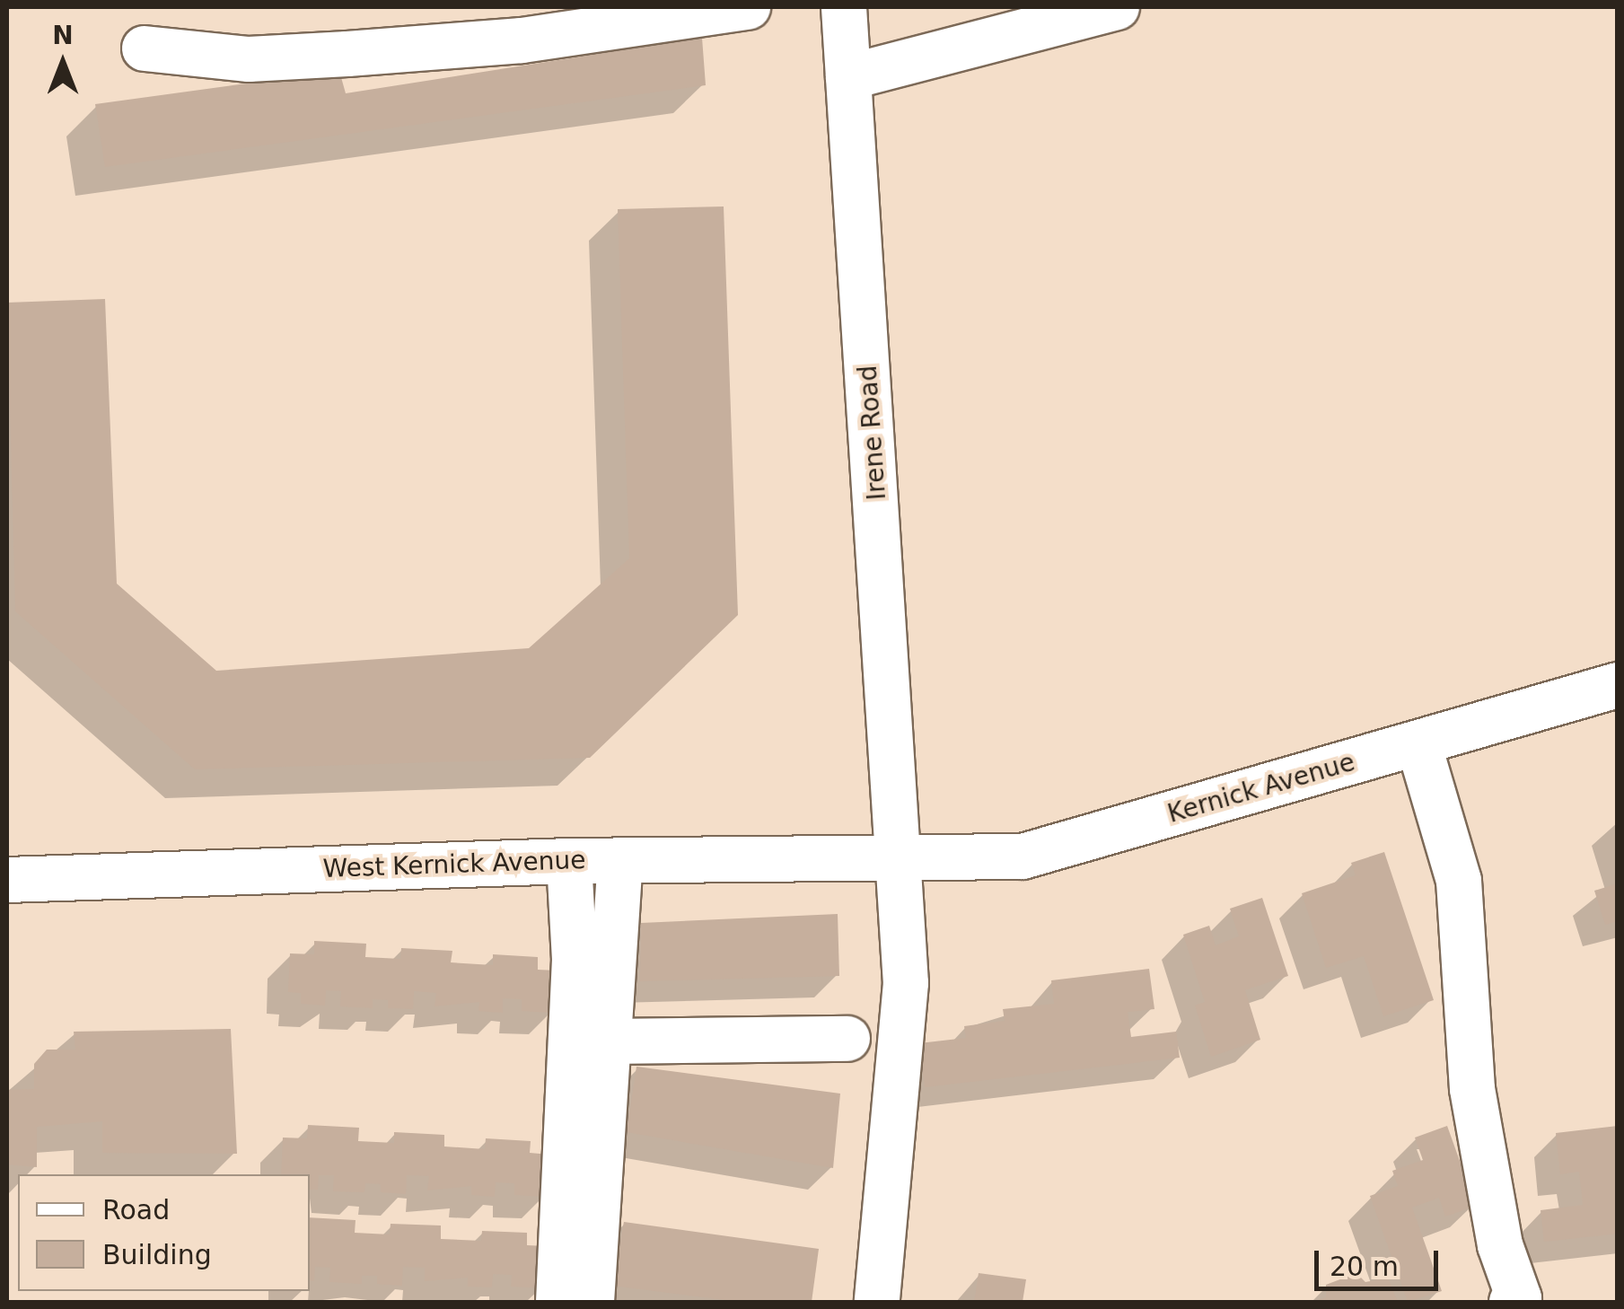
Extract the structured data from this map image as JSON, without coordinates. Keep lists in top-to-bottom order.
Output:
{
  "streets": {
    "street": ["Irene Road", "Kernick Avenue", "West Kernick Avenue"]
  },
  "crossings": [
    ["Irene Road", "Kernick Avenue"],
    ["Irene Road", "West Kernick Avenue"],
    ["Kernick Avenue", "West Kernick Avenue"]
  ],
  "legend": ["Road", "Building"],
  "scale_bar": "20 m",
  "north": "top"
}
